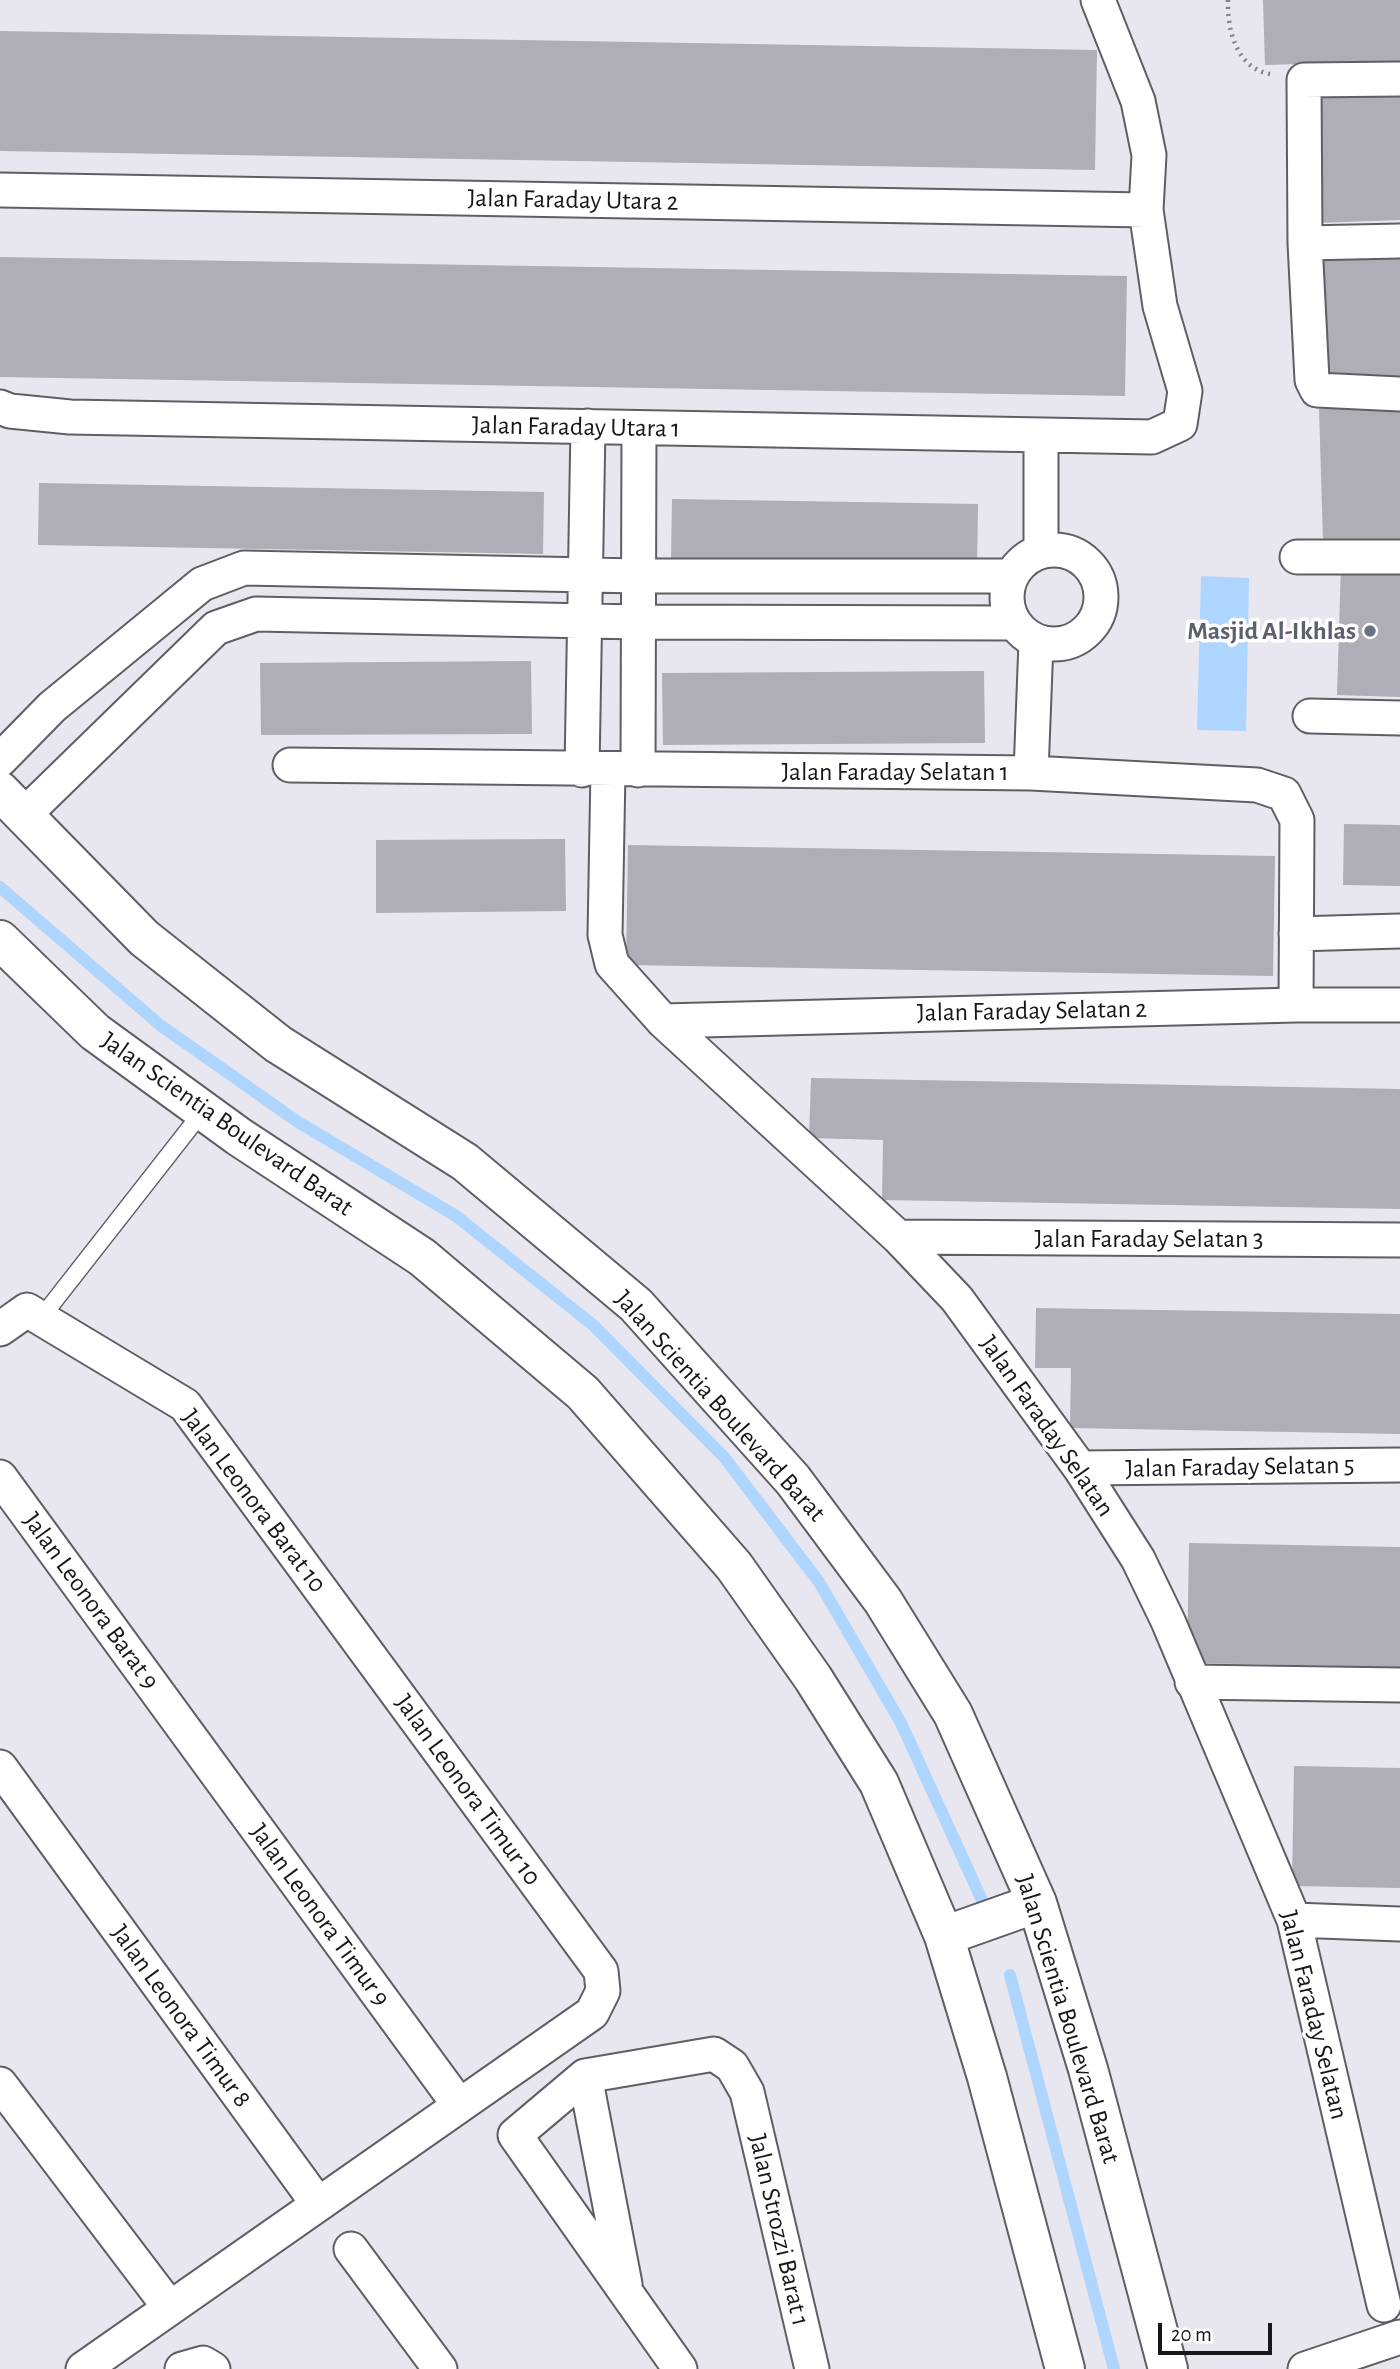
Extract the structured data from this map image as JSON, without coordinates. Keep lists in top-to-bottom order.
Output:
{
  "streets": {
    "street": [
      "Jalan Faraday Utara 2",
      "Jalan Faraday Utara 1",
      "Jalan Faraday Selatan 1",
      "Jalan Faraday Selatan 2",
      "Jalan Scientia Boulevard Barat",
      "Jalan Faraday Selatan 3",
      "Jalan Faraday Selatan",
      "Jalan Faraday Selatan 5",
      "Jalan Leonora Barat 10",
      "Jalan Leonora Barat 9",
      "Jalan Leonora Timur 10",
      "Jalan Leonora Timur 9",
      "Jalan Leonora Timur 8",
      "Jalan Strozzi Barat 1"
    ]
  },
  "crossings": [
    ["Jalan Faraday Utara 2", "Jalan Faraday Utara 1"],
    ["Jalan Faraday Selatan 1", "Jalan Faraday Selatan 2"],
    ["Jalan Faraday Selatan 1", "Jalan Faraday Selatan"],
    ["Jalan Faraday Selatan 2", "Jalan Faraday Selatan"],
    ["Jalan Faraday Selatan 3", "Jalan Faraday Selatan"],
    ["Jalan Faraday Selatan", "Jalan Faraday Selatan 5"],
    ["Jalan Leonora Barat 10", "Jalan Leonora Timur 10"],
    ["Jalan Leonora Barat 9", "Jalan Leonora Timur 9"],
    ["Jalan Leonora Timur 10", "Jalan Leonora Timur 9"]
  ],
  "places": ["Masjid Al-Ikhlas"],
  "scale_bar": "20 m"
}
